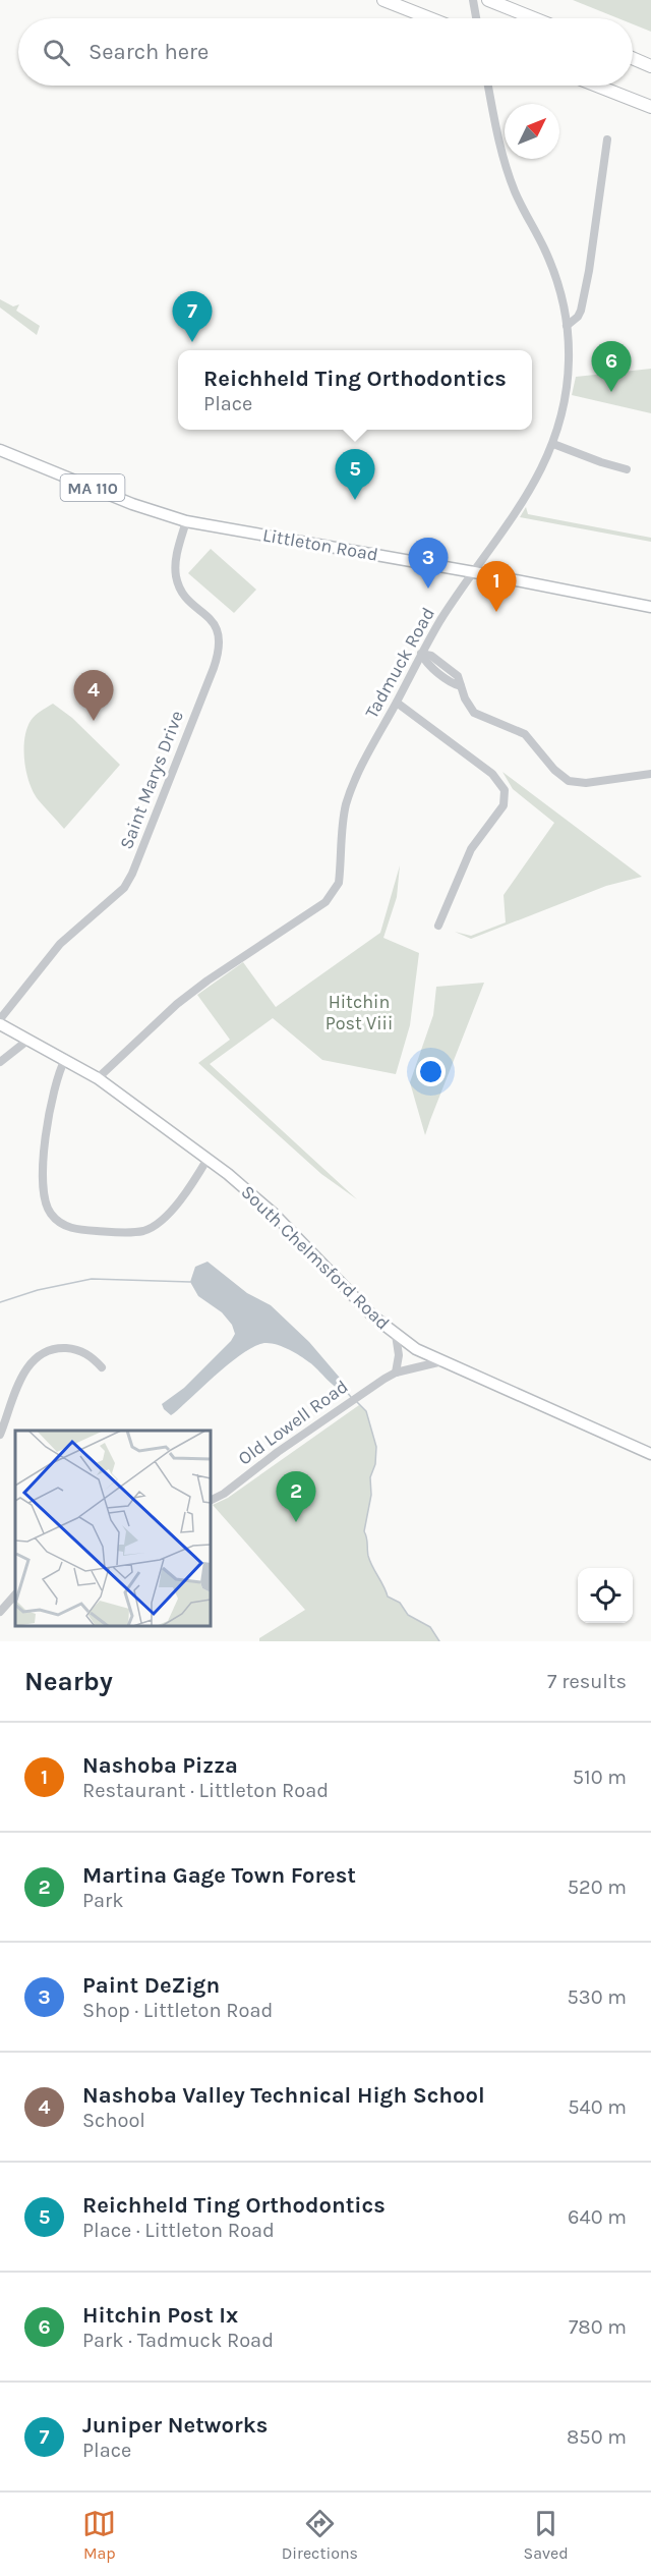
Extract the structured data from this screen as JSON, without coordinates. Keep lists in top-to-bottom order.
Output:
{
  "streets": {
    "main road": ["MA 110", "Littleton Road", "South Chelmsford Road"],
    "street": ["Tadmuck Road", "Saint Marys Drive", "Old Lowell Road"]
  },
  "crossings": [
    ["Littleton Road", "Tadmuck Road"],
    ["Littleton Road", "Saint Marys Drive"],
    ["Tadmuck Road", "South Chelmsford Road"],
    ["South Chelmsford Road", "Old Lowell Road"]
  ],
  "parks": ["Hitchin Post Viii"],
  "north": "top right",
  "page": {
    "search": "Search here",
    "pins": [
      "7",
      "6",
      "5",
      "3",
      "1",
      "4",
      "2"
    ],
    "popup": ["Reichheld Ting Orthodontics", "Place"],
    "heading": ["Nearby", "7 results"],
    "list": [
      {
        "mark": "1",
        "name": "Nashoba Pizza",
        "note": "Restaurant · Littleton Road",
        "value": "510 m"
      },
      {
        "mark": "2",
        "name": "Martina Gage Town Forest",
        "note": "Park",
        "value": "520 m"
      },
      {
        "mark": "3",
        "name": "Paint DeZign",
        "note": "Shop · Littleton Road",
        "value": "530 m"
      },
      {
        "mark": "4",
        "name": "Nashoba Valley Technical High School",
        "note": "School",
        "value": "540 m"
      },
      {
        "mark": "5",
        "name": "Reichheld Ting Orthodontics",
        "note": "Place · Littleton Road",
        "value": "640 m"
      },
      {
        "mark": "6",
        "name": "Hitchin Post Ix",
        "note": "Park · Tadmuck Road",
        "value": "780 m"
      },
      {
        "mark": "7",
        "name": "Juniper Networks",
        "note": "Place",
        "value": "850 m"
      }
    ],
    "nav": ["Map", "Directions", "Saved"]
  }
}
